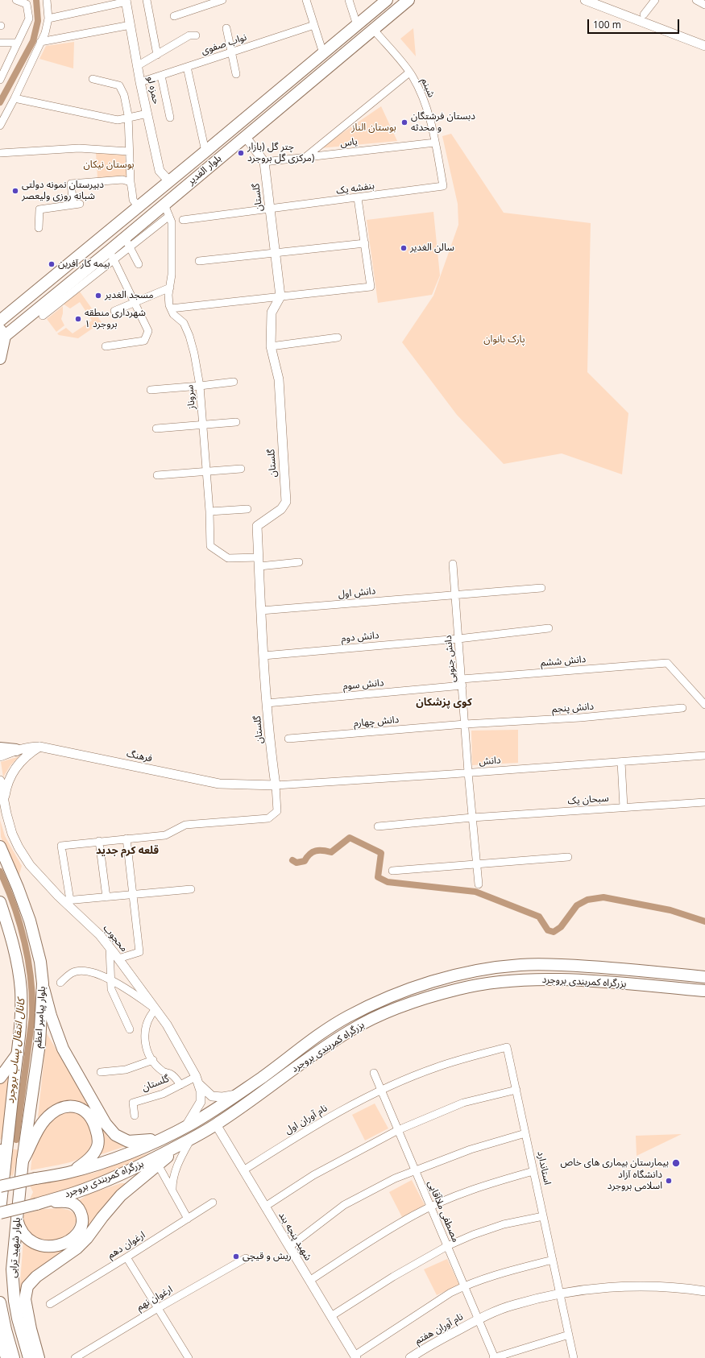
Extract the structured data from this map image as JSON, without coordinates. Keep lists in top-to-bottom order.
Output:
{
  "streets": {
    "main road": [
      "بلوار الغدیر",
      "بزرگراه کمربندی بروجرد",
      "بلوار پیامبر اعظم",
      "بلوار شهید ترابی"
    ],
    "street": [
      "نواب صفوی",
      "شبنم",
      "حمزه لو",
      "یاس",
      "بنفشه یک",
      "گلستان",
      "سروناز",
      "دانش اول",
      "دانش دوم",
      "دانش جنوبی",
      "دانش ششم",
      "دانش سوم",
      "دانش پنجم",
      "دانش چهارم",
      "فرهنگ",
      "دانش",
      "سبحان یک",
      "محجوب",
      "نام آوران اول",
      "استاندارد",
      "مصطفی ملاآقایی",
      "شهید پنجه بند",
      "ارغوان دهم",
      "ارغوان نهم",
      "نام آوران هفتم"
    ]
  },
  "crossings": [
    ["نواب صفوی", "حمزه لو"],
    ["شبنم", "یاس"],
    ["شبنم", "بلوار الغدیر"],
    ["شبنم", "بنفشه یک"],
    ["حمزه لو", "بلوار الغدیر"],
    ["یاس", "گلستان"],
    ["بلوار الغدیر", "گلستان"],
    ["بنفشه یک", "گلستان"],
    ["گلستان", "سروناز"],
    ["گلستان", "دانش اول"],
    ["گلستان", "دانش دوم"],
    ["گلستان", "دانش سوم"],
    ["گلستان", "فرهنگ"],
    ["گلستان", "دانش"],
    ["گلستان", "محجوب"],
    ["دانش اول", "دانش جنوبی"],
    ["دانش دوم", "دانش جنوبی"],
    ["دانش جنوبی", "دانش ششم"],
    ["دانش جنوبی", "دانش سوم"],
    ["دانش جنوبی", "دانش پنجم"],
    ["دانش جنوبی", "دانش چهارم"],
    ["دانش جنوبی", "دانش"],
    ["دانش جنوبی", "سبحان یک"],
    ["دانش ششم", "دانش سوم"],
    ["دانش پنجم", "دانش چهارم"],
    ["فرهنگ", "دانش"],
    ["بزرگراه کمربندی بروجرد", "بلوار پیامبر اعظم"],
    ["بزرگراه کمربندی بروجرد", "شهید پنجه بند"],
    ["بزرگراه کمربندی بروجرد", "بلوار شهید ترابی"],
    ["بلوار پیامبر اعظم", "بلوار شهید ترابی"],
    ["نام آوران اول", "استاندارد"],
    ["نام آوران اول", "مصطفی ملاآقایی"],
    ["نام آوران اول", "شهید پنجه بند"],
    ["مصطفی ملاآقایی", "نام آوران هفتم"]
  ],
  "districts": ["کوی پزشکان", "قلعه کرم جدید"],
  "water": ["کانال انتقال پساب بروجرد"],
  "parks": ["بوستان الناز", "بوستان نیکان", "پارک بانوان"],
  "places": [
    "دبستان فرشتگان و محدثه",
    "چتر گل (بازار مرکزی گل بروجرد)",
    "دبیرستان نمونه دولتی شبانه روزی ولیعصر",
    "سالن الغدیر",
    "بیمه کار آفرین",
    "مسجد الغدیر",
    "شهرداری منطقه ۱ بروجرد",
    "بیمارستان بیماری های خاص",
    "دانشگاه آزاد اسلامی بروجرد",
    "ریش و قیچی"
  ],
  "scale_bar": "100 m"
}
